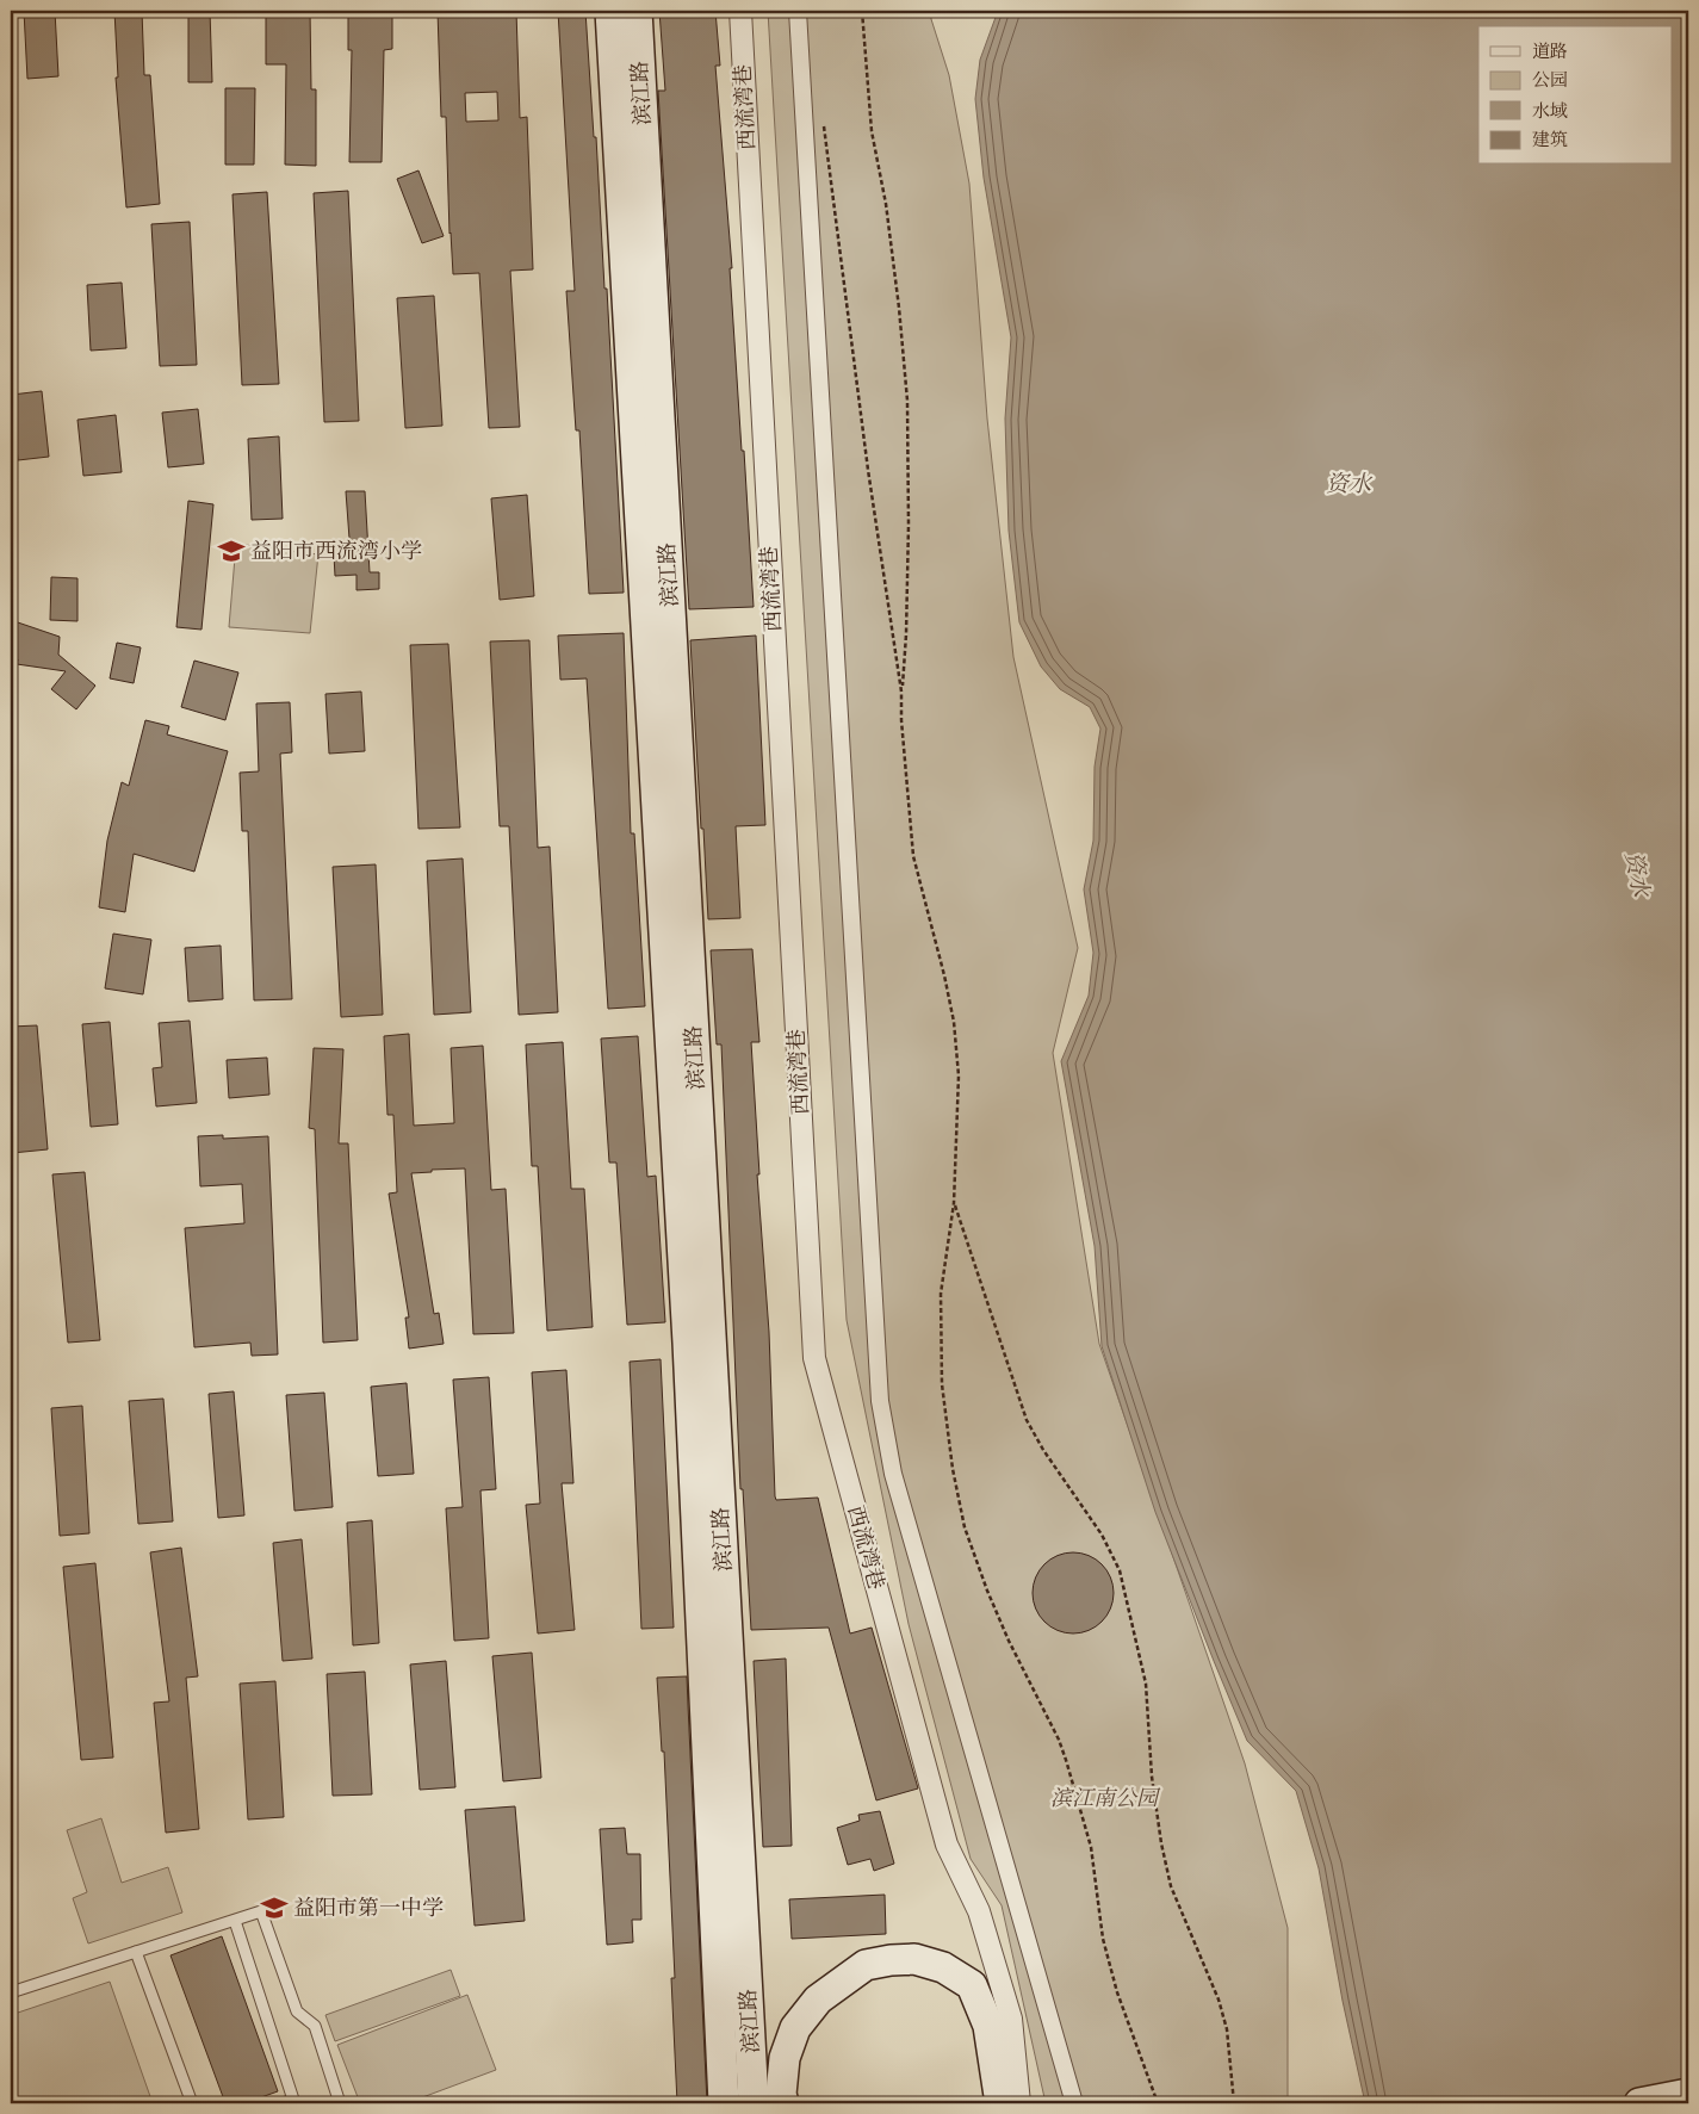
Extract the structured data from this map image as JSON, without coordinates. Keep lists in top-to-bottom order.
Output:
{
  "streets": {
    "main road": ["滨江路"],
    "street": ["西流湾巷"]
  },
  "water": ["资水"],
  "parks": ["滨江南公园"],
  "places": {
    "school or university": ["益阳市西流湾小学", "益阳市第一中学"]
  },
  "legend": [
    "道路",
    "公园",
    "水域",
    "建筑"
  ]
}
